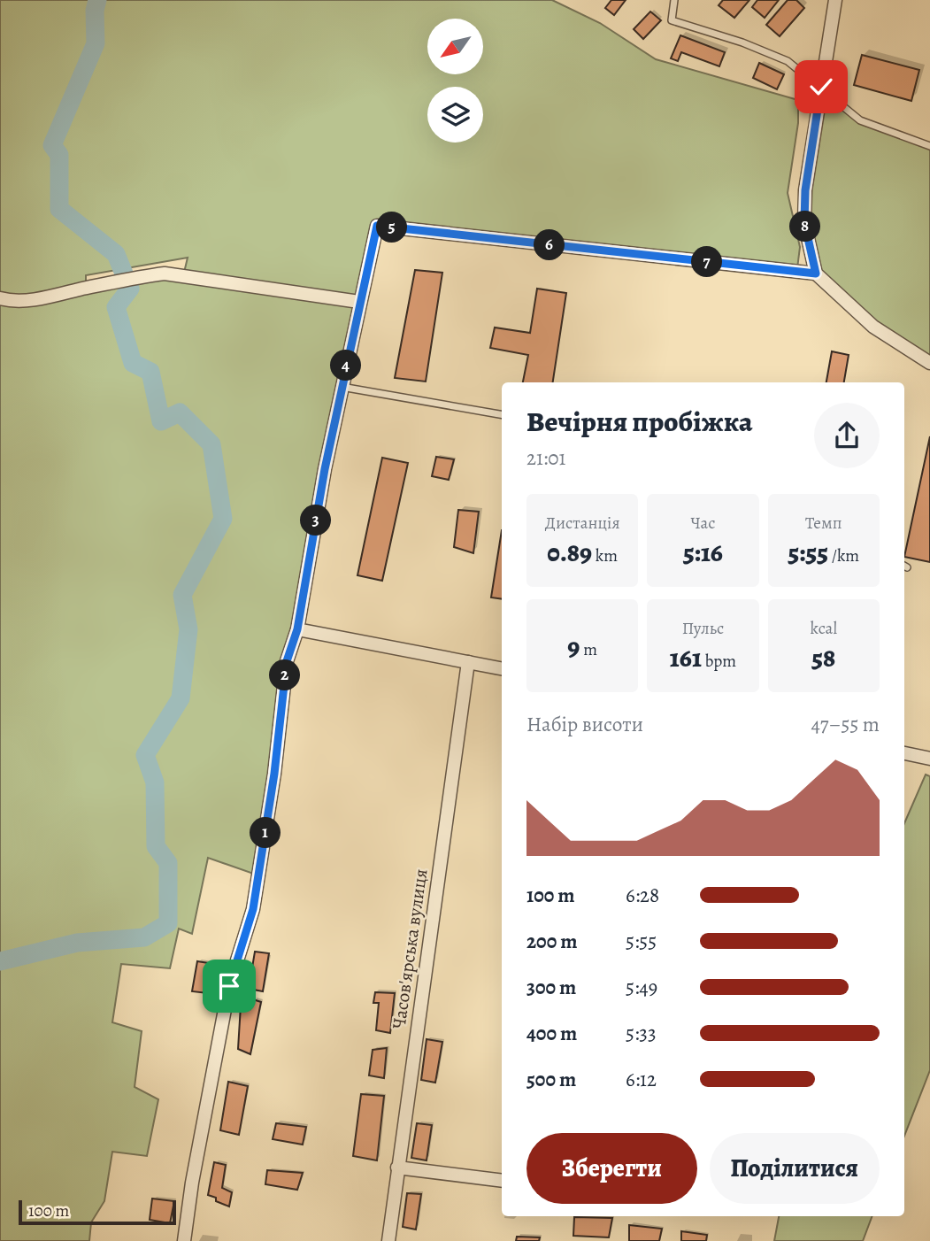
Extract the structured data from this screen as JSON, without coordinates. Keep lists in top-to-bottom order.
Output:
{
  "streets": {
    "street": ["Часов'ярська вулиця"]
  },
  "scale_bar": "100 m",
  "north": "bottom left",
  "page": {
    "pins": [
      "8",
      "5",
      "6",
      "7",
      "4",
      "3",
      "2",
      "1"
    ],
    "heading": ["Вечірня пробіжка", "21:01"],
    "stats": [
      ["Дистанція", "0.89 km"],
      ["Час", "5:16"],
      ["Темп", "5:55 /km"],
      ["9 m"],
      ["Пульс", "161 bpm"],
      ["kcal", "58"]
    ],
    "chart": ["Набір висоти", "47–55 m"],
    "list": [
      {
        "name": "100 m",
        "note": "6:28"
      },
      {
        "name": "200 m",
        "note": "5:55"
      },
      {
        "name": "300 m",
        "note": "5:49"
      },
      {
        "name": "400 m",
        "note": "5:33"
      },
      {
        "name": "500 m",
        "note": "6:12"
      }
    ],
    "buttons": ["Зберегти", "Поділитися"],
    "scale": "100 m"
  }
}
